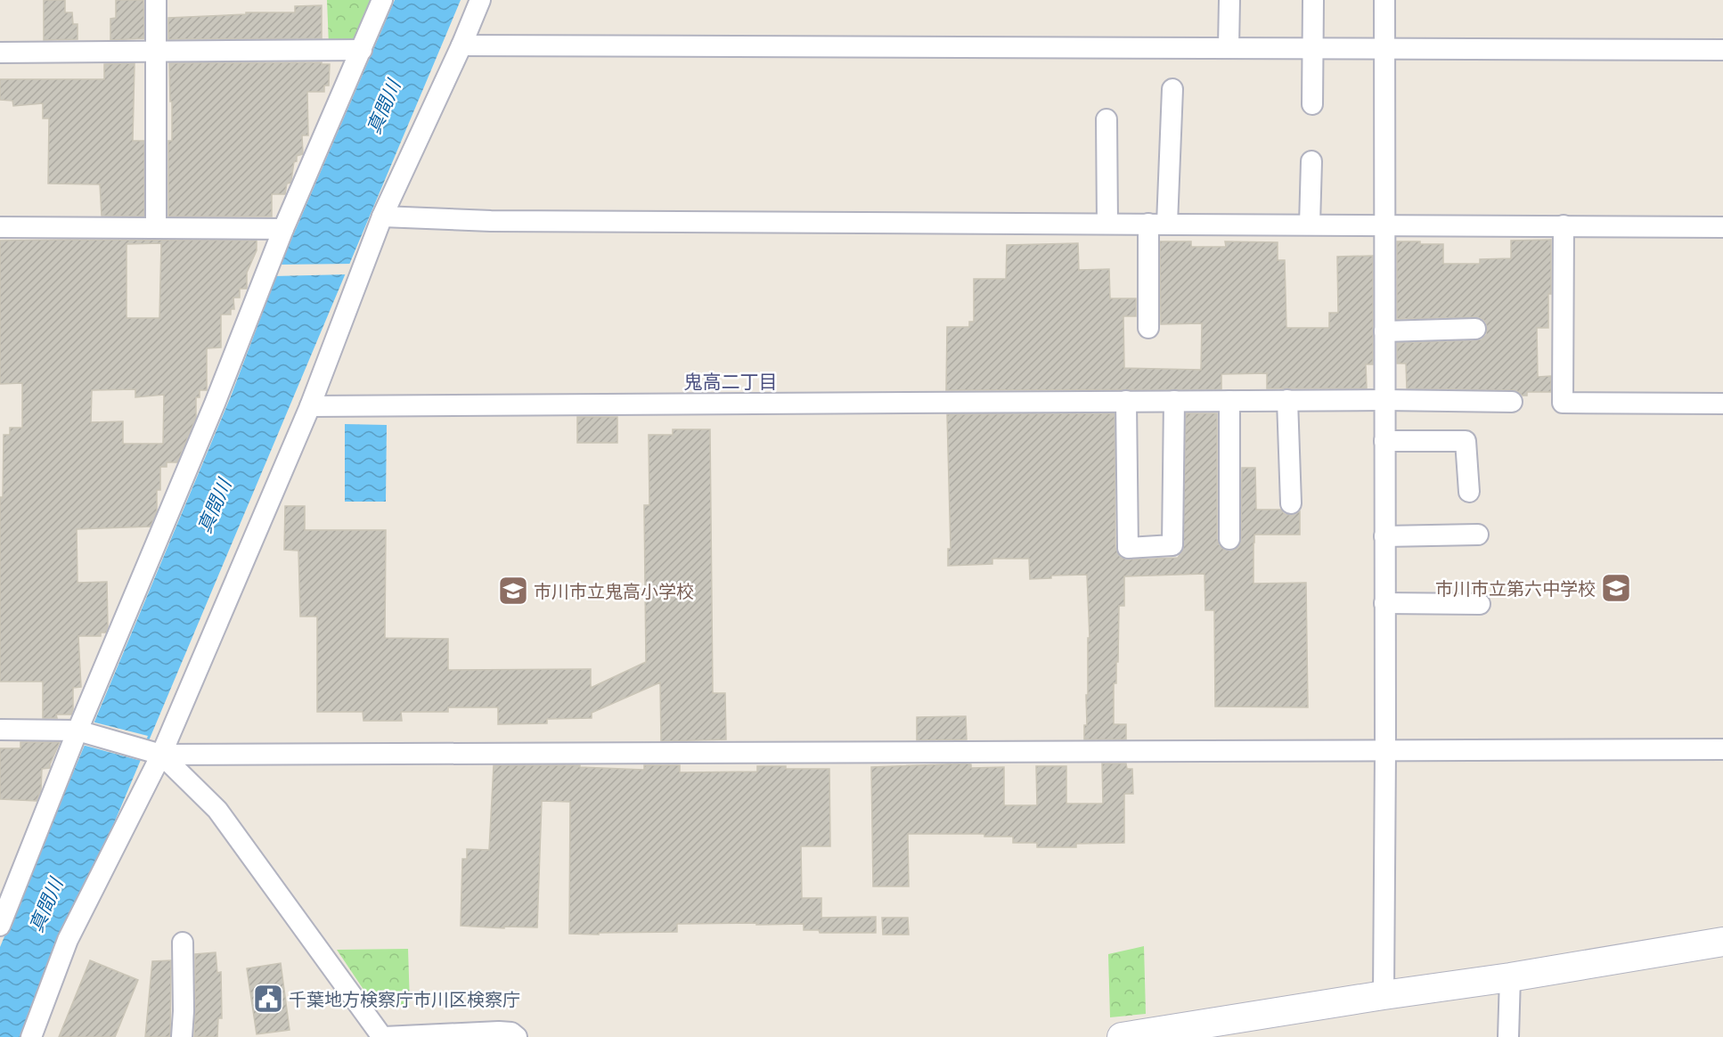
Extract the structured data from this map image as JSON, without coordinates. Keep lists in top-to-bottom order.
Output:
{
  "districts": ["鬼高二丁目"],
  "water": ["真間川"],
  "places": {
    "school or university": ["市川市立第六中学校", "市川市立鬼高小学校"],
    "public building": ["千葉地方検察庁市川区検察庁"]
  }
}
